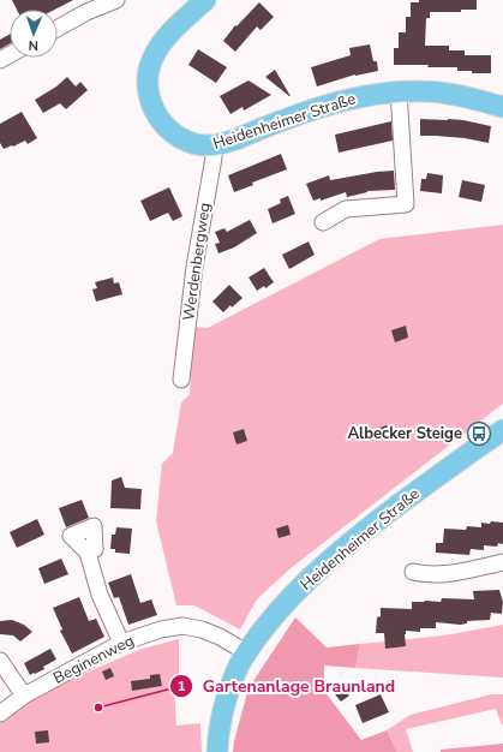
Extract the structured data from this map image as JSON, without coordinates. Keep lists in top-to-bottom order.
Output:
{
  "streets": {
    "main road": ["Heidenheimer Straße"],
    "street": ["Werdenbergweg", "Beginenweg"]
  },
  "crossings": [
    ["Heidenheimer Straße", "Werdenbergweg"],
    ["Heidenheimer Straße", "Beginenweg"]
  ],
  "places": {
    "bus stop": ["Albecker Steige"],
    "other": ["Gartenanlage Braunland"]
  },
  "north": "bottom"
}
